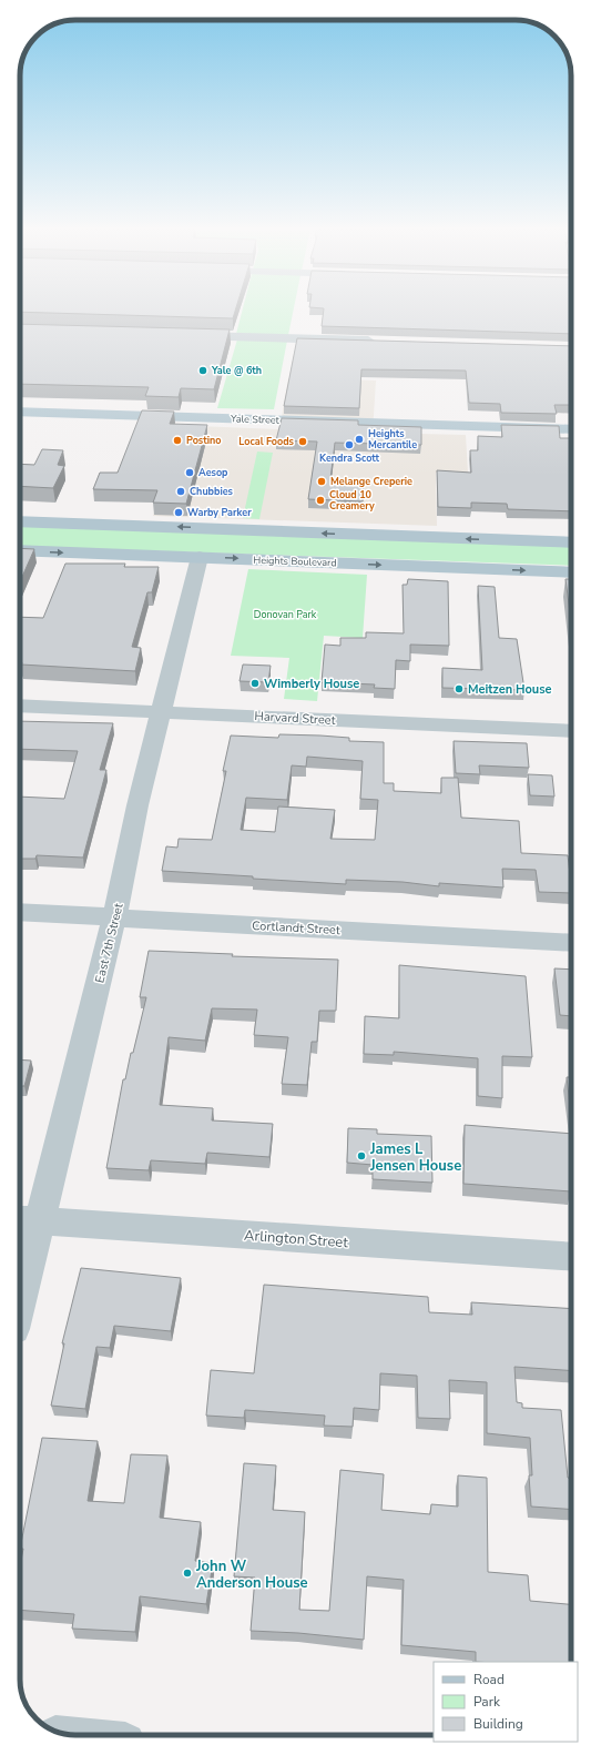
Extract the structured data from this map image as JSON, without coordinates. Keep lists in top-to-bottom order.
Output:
{
  "streets": {
    "main road": ["Yale Street", "Heights Boulevard"],
    "street": [
      "Harvard Street",
      "Cortlandt Street",
      "East 7th Street",
      "Arlington Street"
    ]
  },
  "crossings": [
    ["Heights Boulevard", "East 7th Street"],
    ["Harvard Street", "East 7th Street"],
    ["Cortlandt Street", "East 7th Street"],
    ["East 7th Street", "Arlington Street"]
  ],
  "parks": ["Donovan Park"],
  "places": [
    "Yale @ 6th",
    "Heights Mercantile",
    "Postino",
    "Local Foods",
    "Kendra Scott",
    "Aesop",
    "Melange Creperie",
    "Chubbies",
    "Cloud 10 Creamery",
    "Warby Parker",
    "Wimberly House",
    "Meitzen House",
    "James L Jensen House",
    "John W Anderson House"
  ],
  "legend": ["Road", "Park", "Building"]
}
